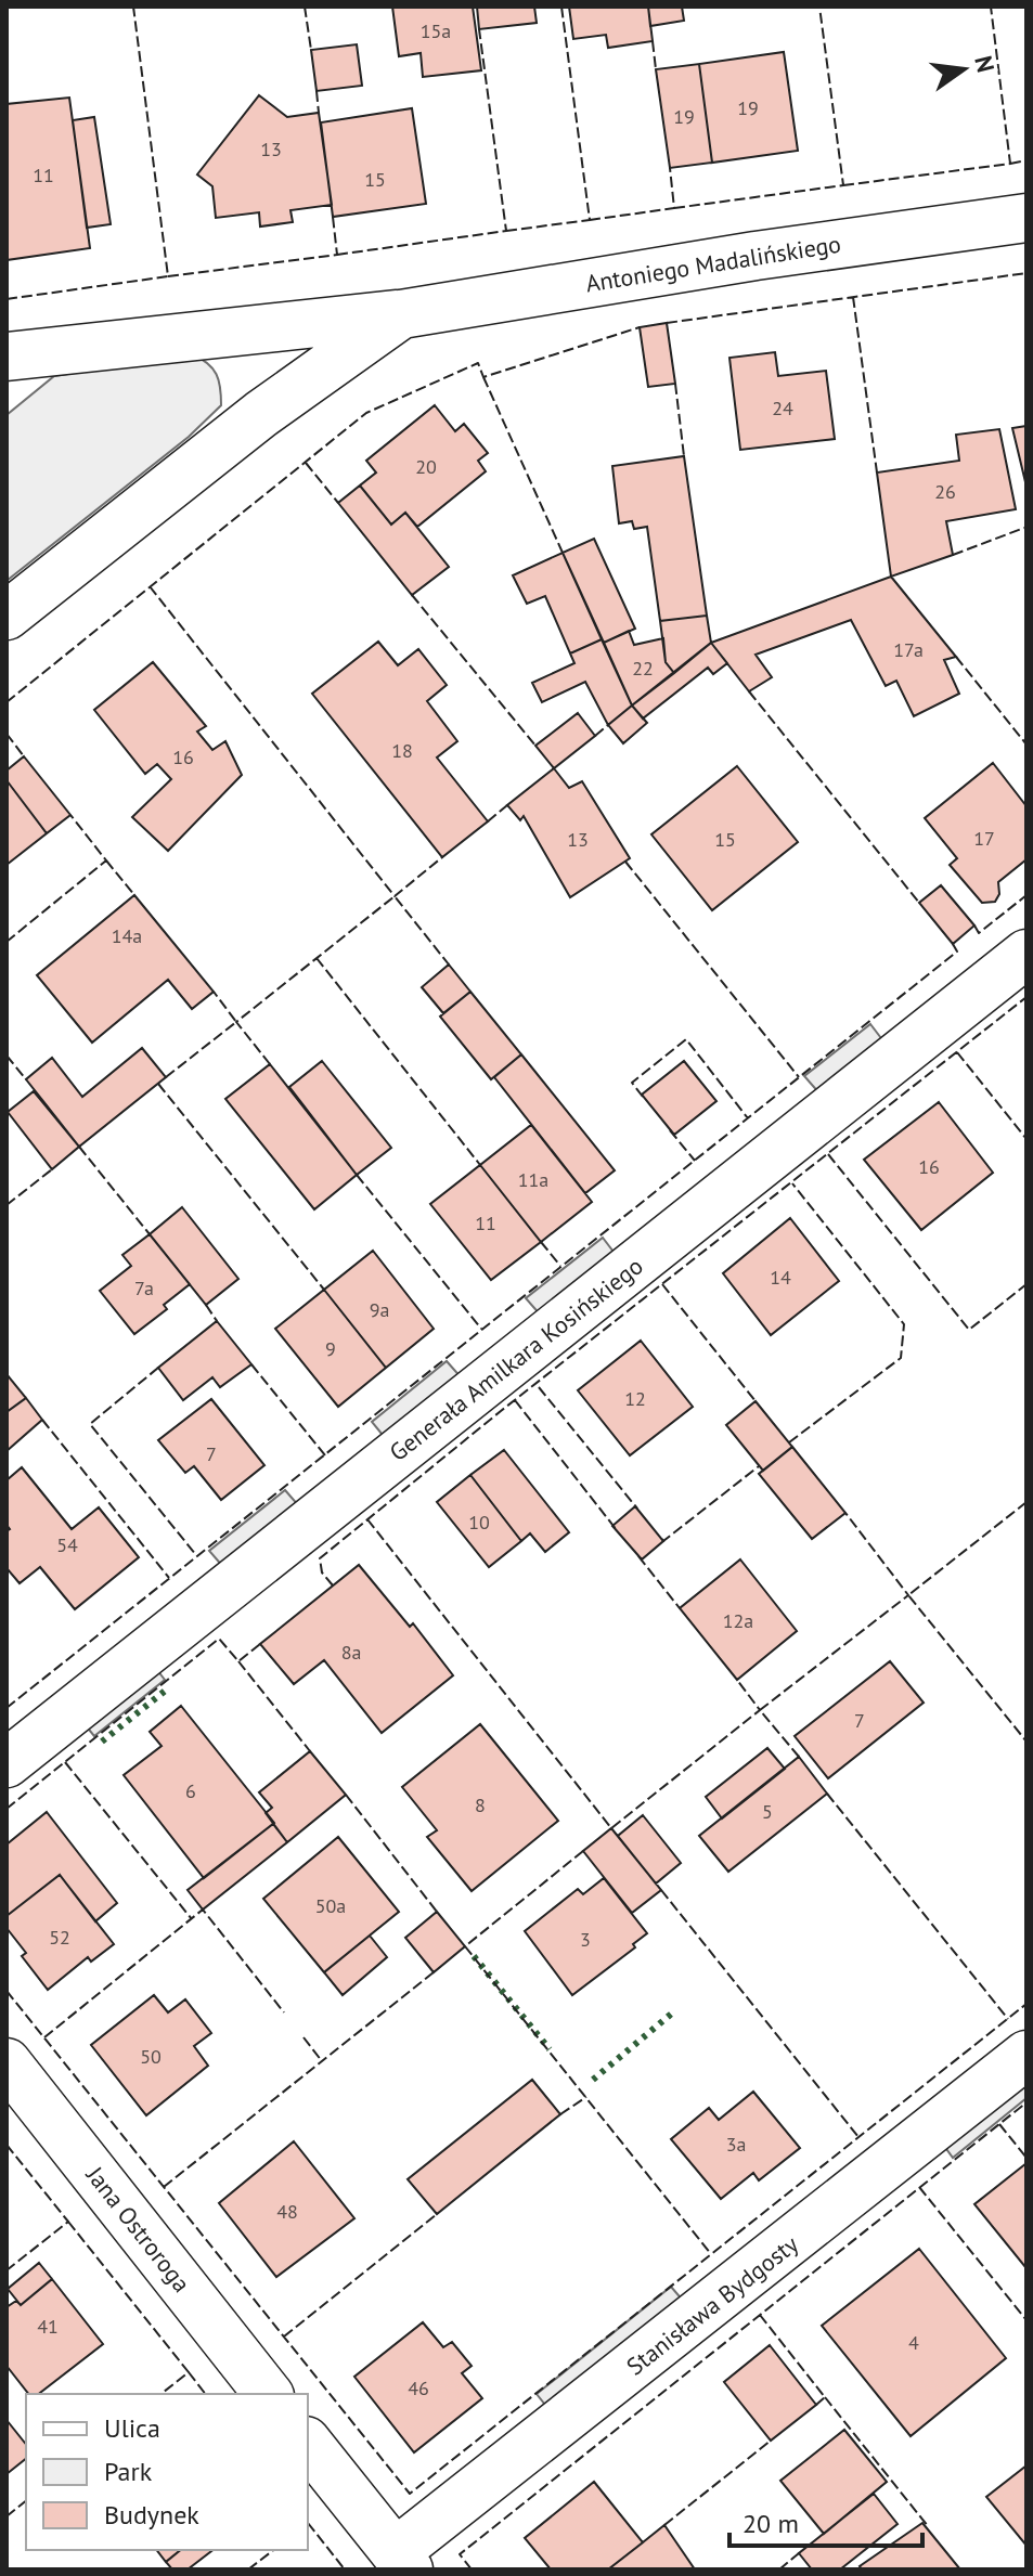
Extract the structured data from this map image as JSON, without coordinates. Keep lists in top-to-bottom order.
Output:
{
  "streets": {
    "street": [
      "Antoniego Madalińskiego",
      "Generała Amilkara Kosińskiego",
      "Jana Ostroroga",
      "Stanisława Bydgosty"
    ]
  },
  "house_numbers": [
    "15a",
    "19",
    "19",
    "13",
    "11",
    "15",
    "24",
    "20",
    "26",
    "17a",
    "22",
    "18",
    "16",
    "17",
    "13",
    "15",
    "14a",
    "16",
    "11a",
    "11",
    "14",
    "7a",
    "9a",
    "9",
    "12",
    "7",
    "10",
    "54",
    "12a",
    "8a",
    "7",
    "6",
    "8",
    "5",
    "50a",
    "52",
    "3",
    "50",
    "3a",
    "48",
    "41",
    "4",
    "46"
  ],
  "legend": ["Ulica", "Park", "Budynek"],
  "scale_bar": "20 m",
  "north": "right"
}
